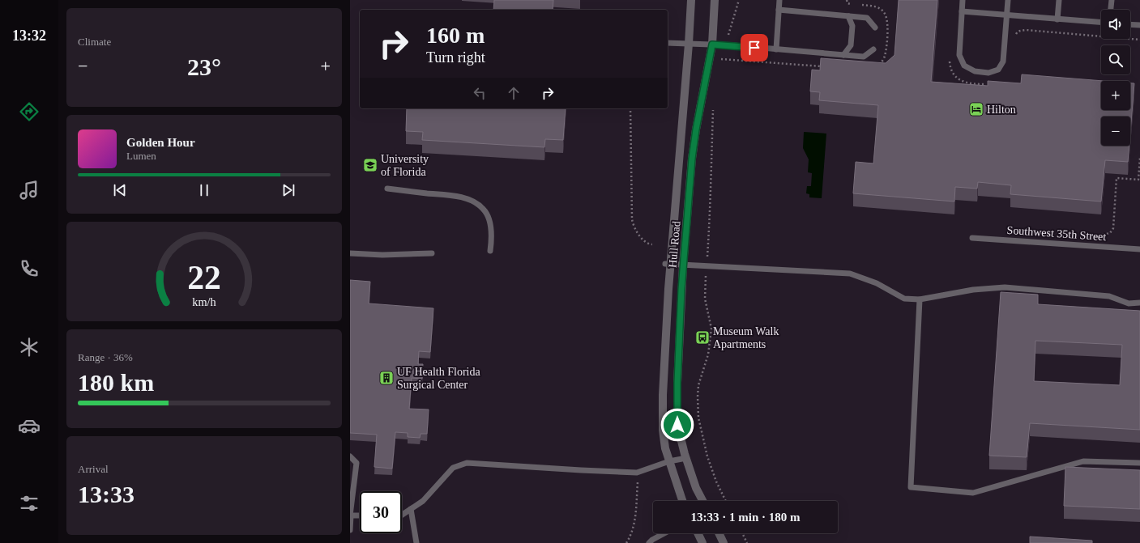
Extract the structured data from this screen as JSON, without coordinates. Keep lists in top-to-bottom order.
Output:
{
  "streets": {
    "street": ["Hull Road"],
    "lane": ["Southwest 35th Street"]
  },
  "places": {
    "hotel": ["Hilton"],
    "school or university": ["University of Florida"],
    "bus stop": ["Museum Walk Apartments"],
    "building": ["UF Health Florida Surgical Center"]
  },
  "page": {
    "tabs": "13:32",
    "tile": [
      "Climate",
      ["Range · 36%", "180 km"],
      ["Arrival", "13:33"]
    ],
    "map_buttons": ["+", "−"],
    "turn": ["160 m", "Turn right"],
    "heat": ["−", "23°", "+"],
    "song": ["Golden Hour", "Lumen"],
    "limit": "30",
    "trip": "13:33 · 1 min · 180 m",
    "gauge": ["22", "km/h"]
  }
}
